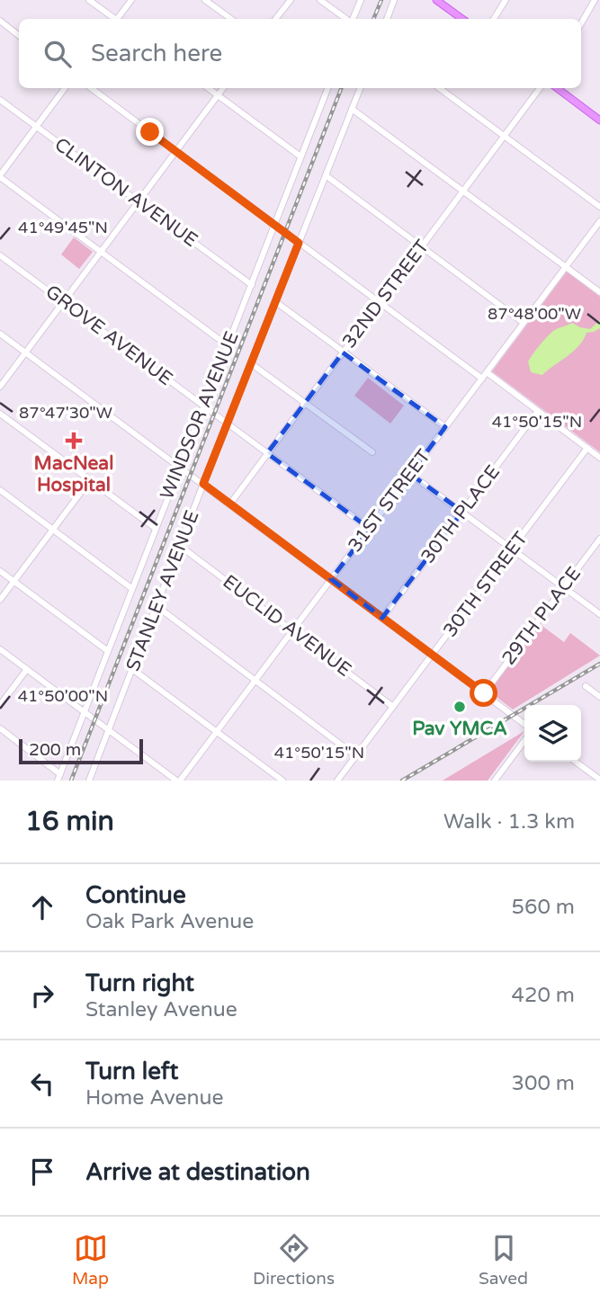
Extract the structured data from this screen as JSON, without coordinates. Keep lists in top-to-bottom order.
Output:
{
  "streets": {
    "street": [
      "CLINTON AVENUE",
      "32ND STREET",
      "GROVE AVENUE",
      "WINDSOR AVENUE",
      "31ST STREET",
      "30TH PLACE",
      "30TH STREET",
      "STANLEY AVENUE",
      "29TH PLACE",
      "EUCLID AVENUE"
    ]
  },
  "crossings": [
    ["CLINTON AVENUE", "WINDSOR AVENUE"],
    ["32ND STREET", "GROVE AVENUE"],
    ["GROVE AVENUE", "WINDSOR AVENUE"],
    ["GROVE AVENUE", "31ST STREET"],
    ["GROVE AVENUE", "STANLEY AVENUE"],
    ["31ST STREET", "EUCLID AVENUE"],
    ["30TH STREET", "EUCLID AVENUE"],
    ["STANLEY AVENUE", "EUCLID AVENUE"]
  ],
  "places": {
    "health": ["MacNeal Hospital"],
    "other": ["Pav YMCA"]
  },
  "scale_bar": "200 m",
  "page": {
    "search": "Search here",
    "scale": "200 m",
    "heading": ["16 min", "Walk · 1.3 km"],
    "list": [
      ["Continue", "Oak Park Avenue", "560 m"],
      ["Turn right", "Stanley Avenue", "420 m"],
      ["Turn left", "Home Avenue", "300 m"],
      "Arrive at destination"
    ],
    "nav": ["Map", "Directions", "Saved"]
  },
  "coordinates": [
    "41°49'45\"N",
    "87°48'00\"W",
    "87°47'30\"W",
    "41°50'15\"N",
    "41°50'00\"N"
  ]
}
